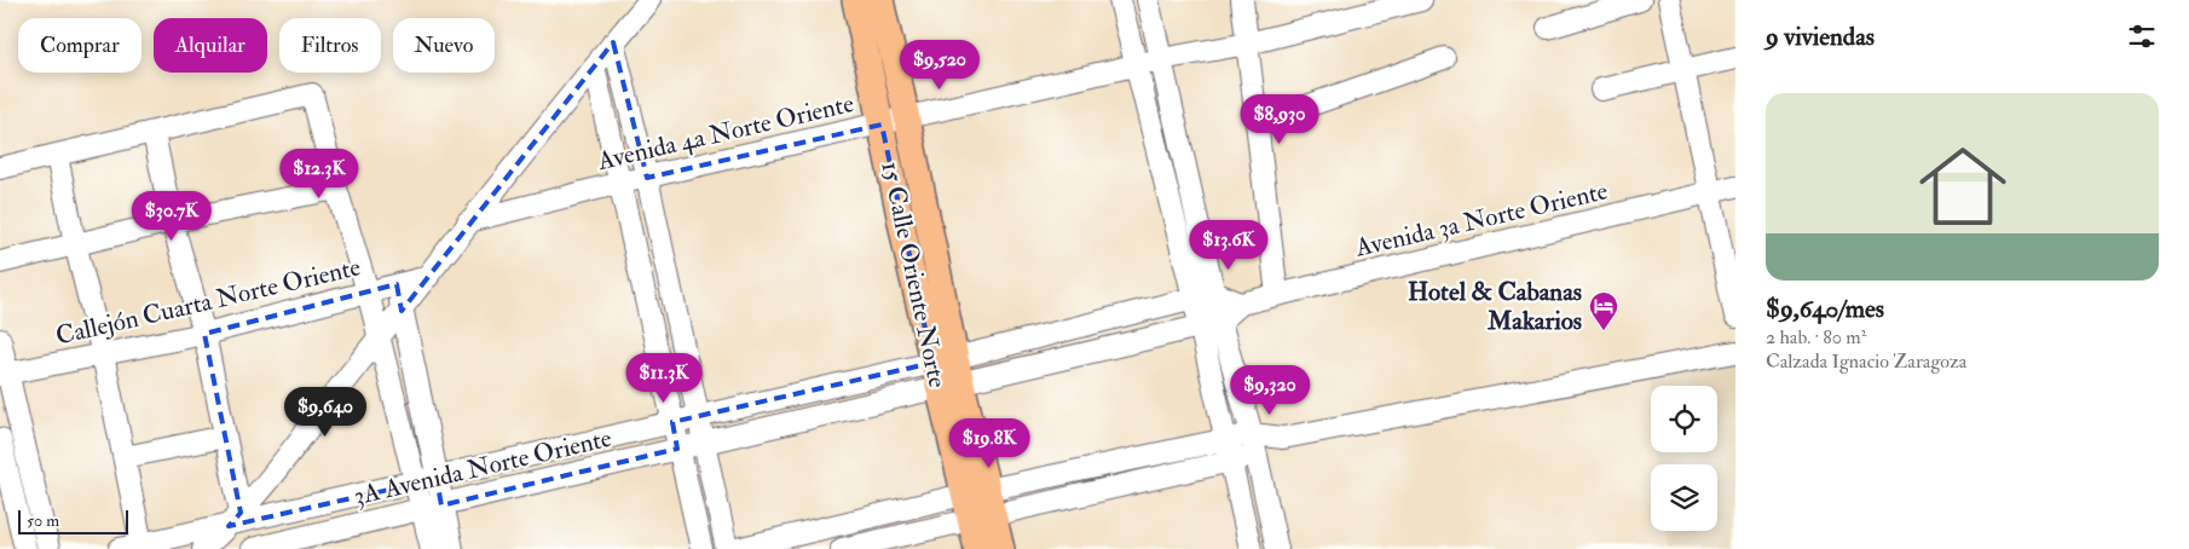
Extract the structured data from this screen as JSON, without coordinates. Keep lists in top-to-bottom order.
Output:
{
  "streets": {
    "main road": ["15 Calle Oriente Norte"],
    "street": [
      "Avenida 4a Norte Oriente",
      "Avenida 3a Norte Oriente",
      "Callejón Cuarta Norte Oriente",
      "3A Avenida Norte Oriente"
    ]
  },
  "crossings": [
    ["Avenida 4a Norte Oriente", "15 Calle Oriente Norte"],
    ["Avenida 3a Norte Oriente", "3A Avenida Norte Oriente"],
    ["15 Calle Oriente Norte", "3A Avenida Norte Oriente"]
  ],
  "places": {
    "hotel": ["Hotel & Cabanas Makarios"]
  },
  "scale_bar": "50 m",
  "page": {
    "heading": "9 viviendas",
    "chip": [
      "Comprar",
      "Alquilar",
      "Filtros",
      "Nuevo"
    ],
    "price": [
      "$9,520",
      "$8,930",
      "$12.3K",
      "$30.7K",
      "$13.6K",
      "$11.3K",
      "$9,320",
      "$9,640",
      "$19.8K"
    ],
    "list": [
      {
        "name": "$9,640/mes",
        "note": "2 hab. · 80 m² · Calzada Ignacio Zaragoza"
      }
    ],
    "scale": "50 m"
  }
}
